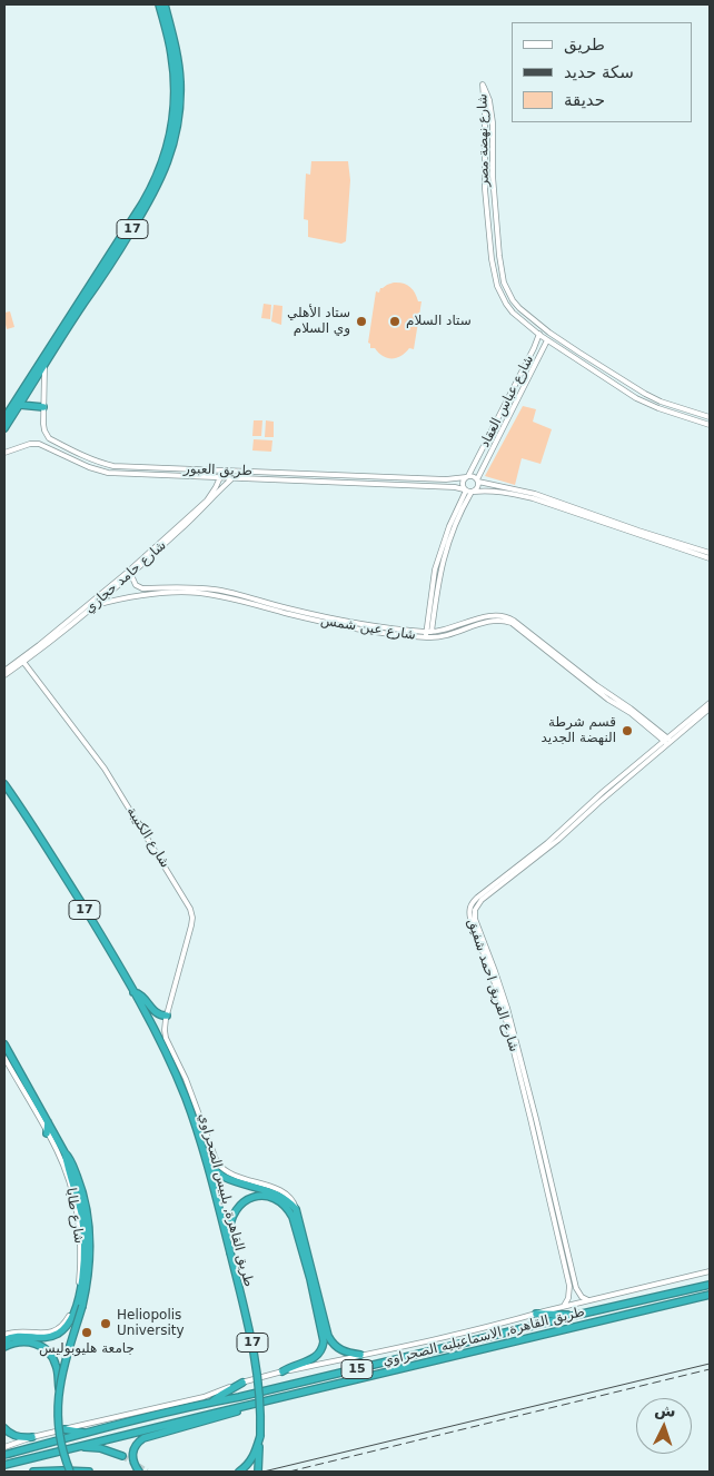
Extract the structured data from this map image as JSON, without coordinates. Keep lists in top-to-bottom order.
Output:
{
  "streets": {
    "highway": [
      "17",
      "طريق القاهرة, بلبيس الصحراوي",
      "طريق القاهرة, الاسماعيليه الصحراوي",
      "15"
    ],
    "street": [
      "شارع نهضة مصر",
      "شارع عباس العقاد",
      "طريق العبور",
      "شارع حامد حجازي",
      "شارع عين شمس",
      "شارع الكتيبة",
      "شارع الفريق احمد شفيق",
      "شارع طابا"
    ]
  },
  "crossings": [
    ["شارع نهضة مصر", "شارع عباس العقاد"],
    ["شارع عباس العقاد", "طريق العبور"],
    ["طريق العبور", "شارع حامد حجازي"],
    ["شارع حامد حجازي", "شارع عين شمس"],
    ["شارع حامد حجازي", "شارع الكتيبة"],
    ["شارع عين شمس", "شارع الفريق احمد شفيق"]
  ],
  "places": [
    "ستاد الأهلي وي السلام",
    "ستاد السلام",
    "قسم شرطة النهضة الجديد",
    "Heliopolis University",
    "جامعة هليوبوليس"
  ],
  "legend": ["طريق", "سكة حديد", "حديقة"],
  "north": "top"
}
